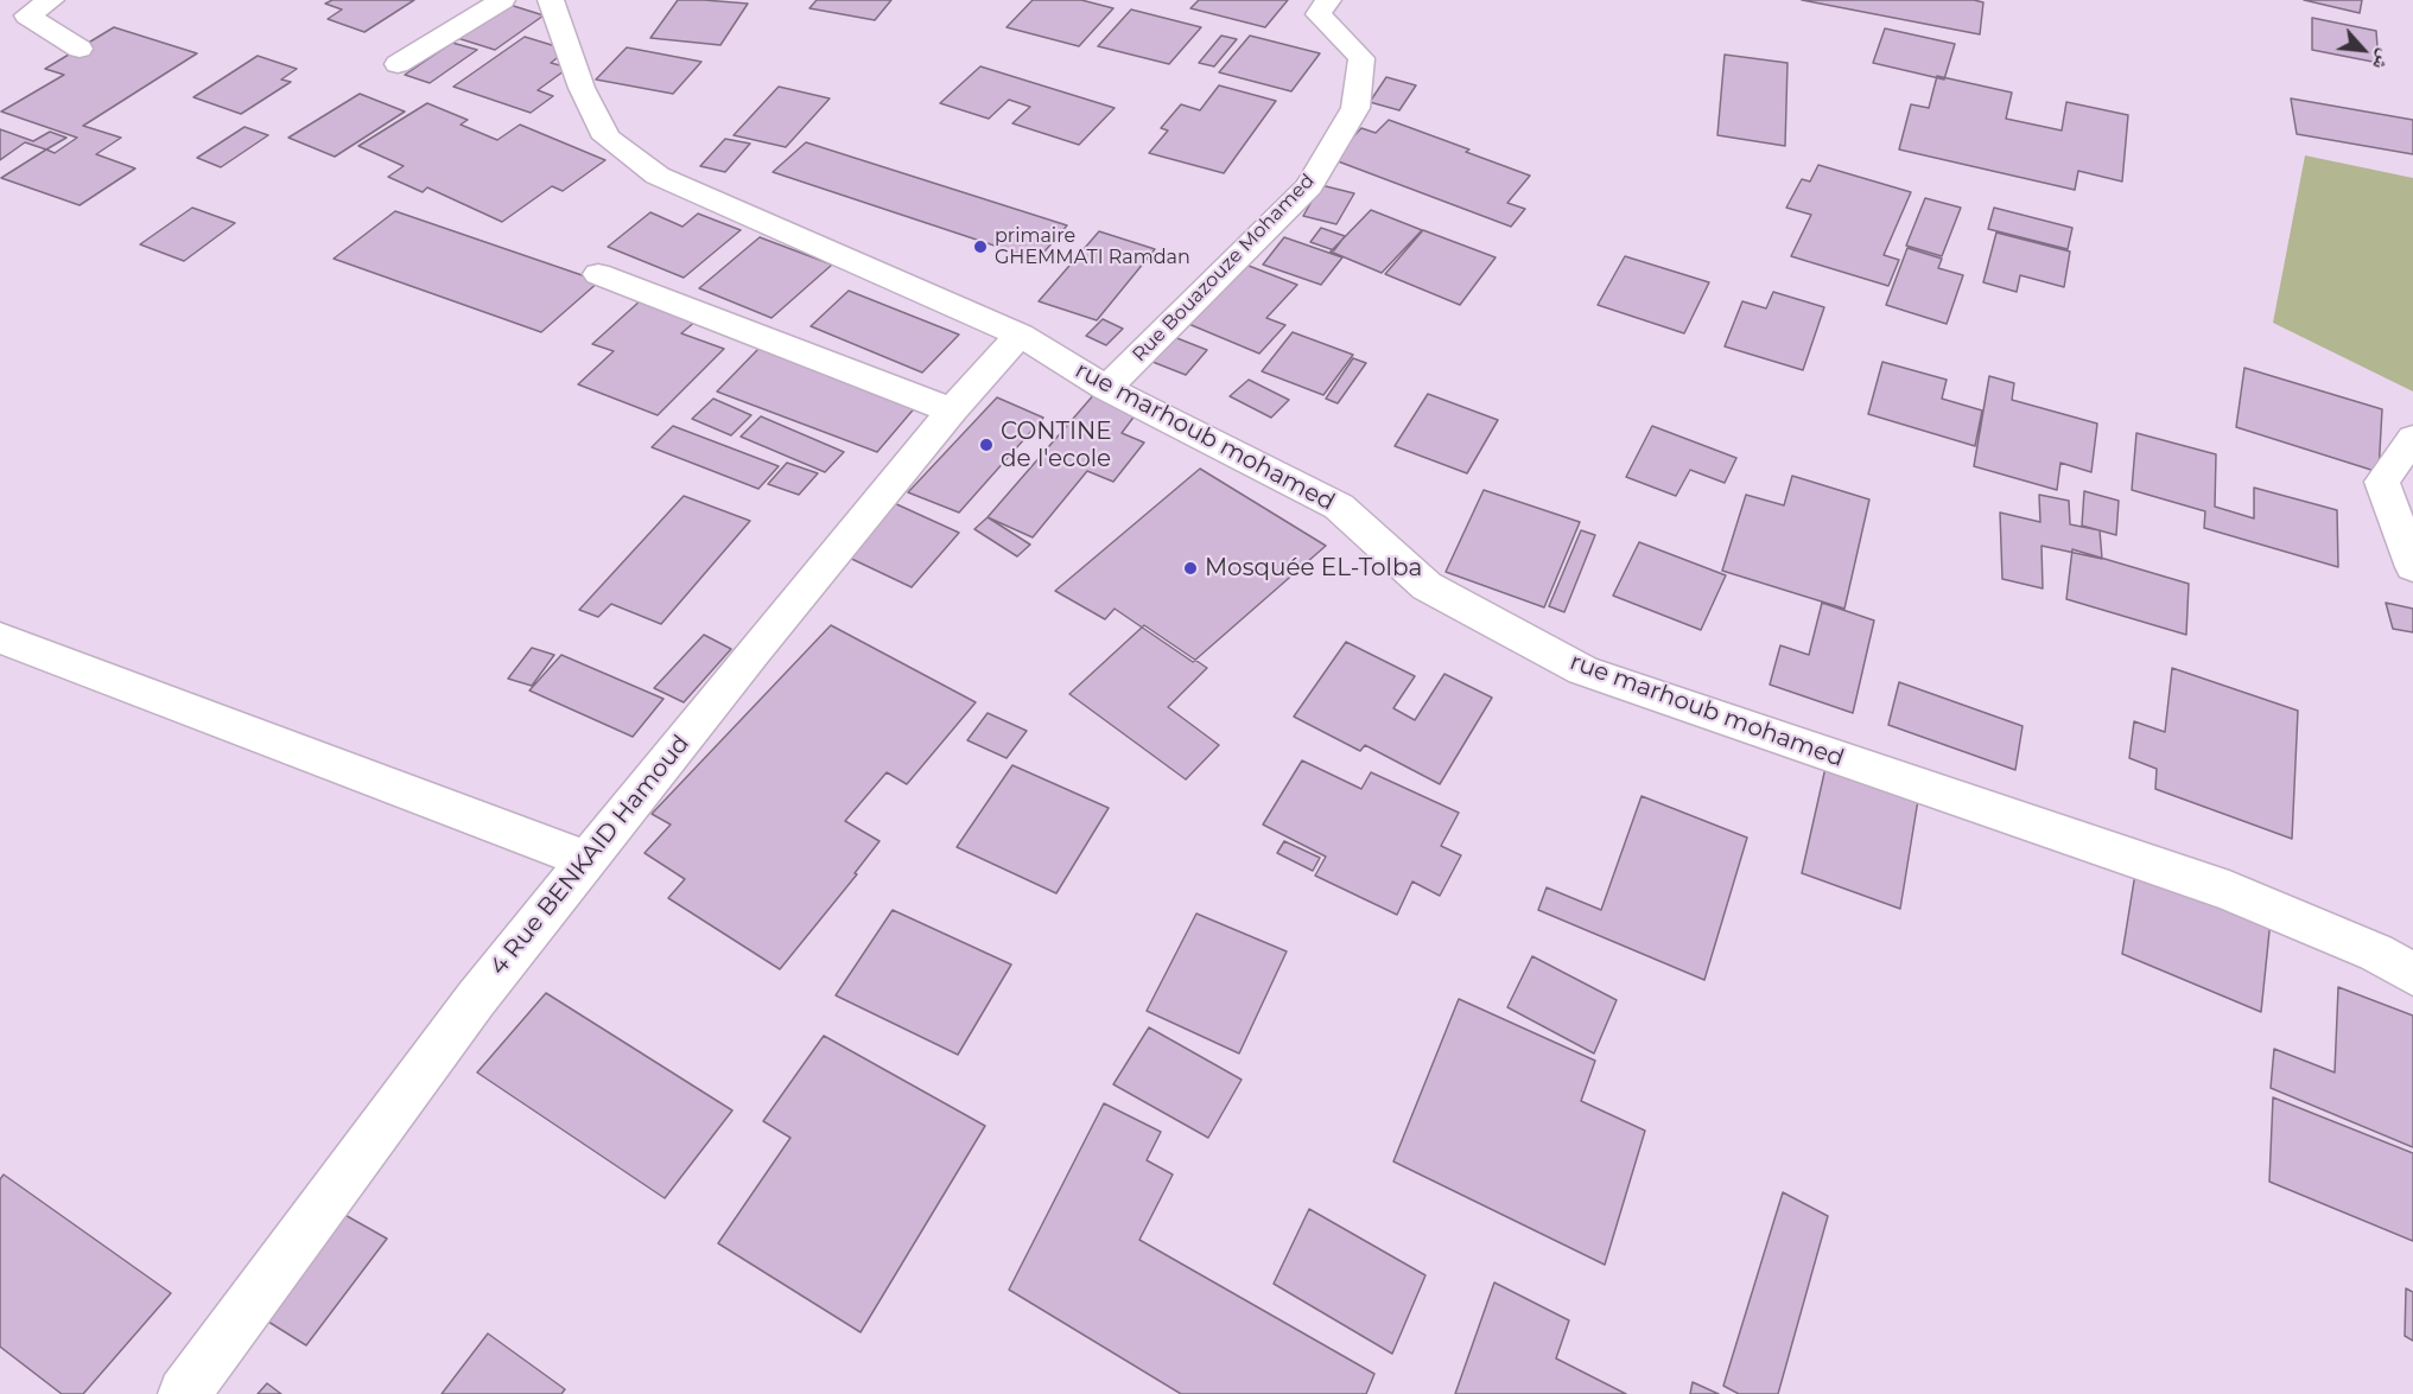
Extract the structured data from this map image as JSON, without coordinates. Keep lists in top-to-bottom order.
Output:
{
  "streets": {
    "street": ["Rue Bouazouze Mohamed", "rue marhoub mohamed", "4 Rue BENKAID Hamoud"]
  },
  "crossings": [
    ["Rue Bouazouze Mohamed", "rue marhoub mohamed"],
    ["rue marhoub mohamed", "4 Rue BENKAID Hamoud"]
  ],
  "places": ["primaire GHEMMATI Ramdan", "CONTINE de l'ecole", "Mosquée EL-Tolba"],
  "north": "bottom right"
}
